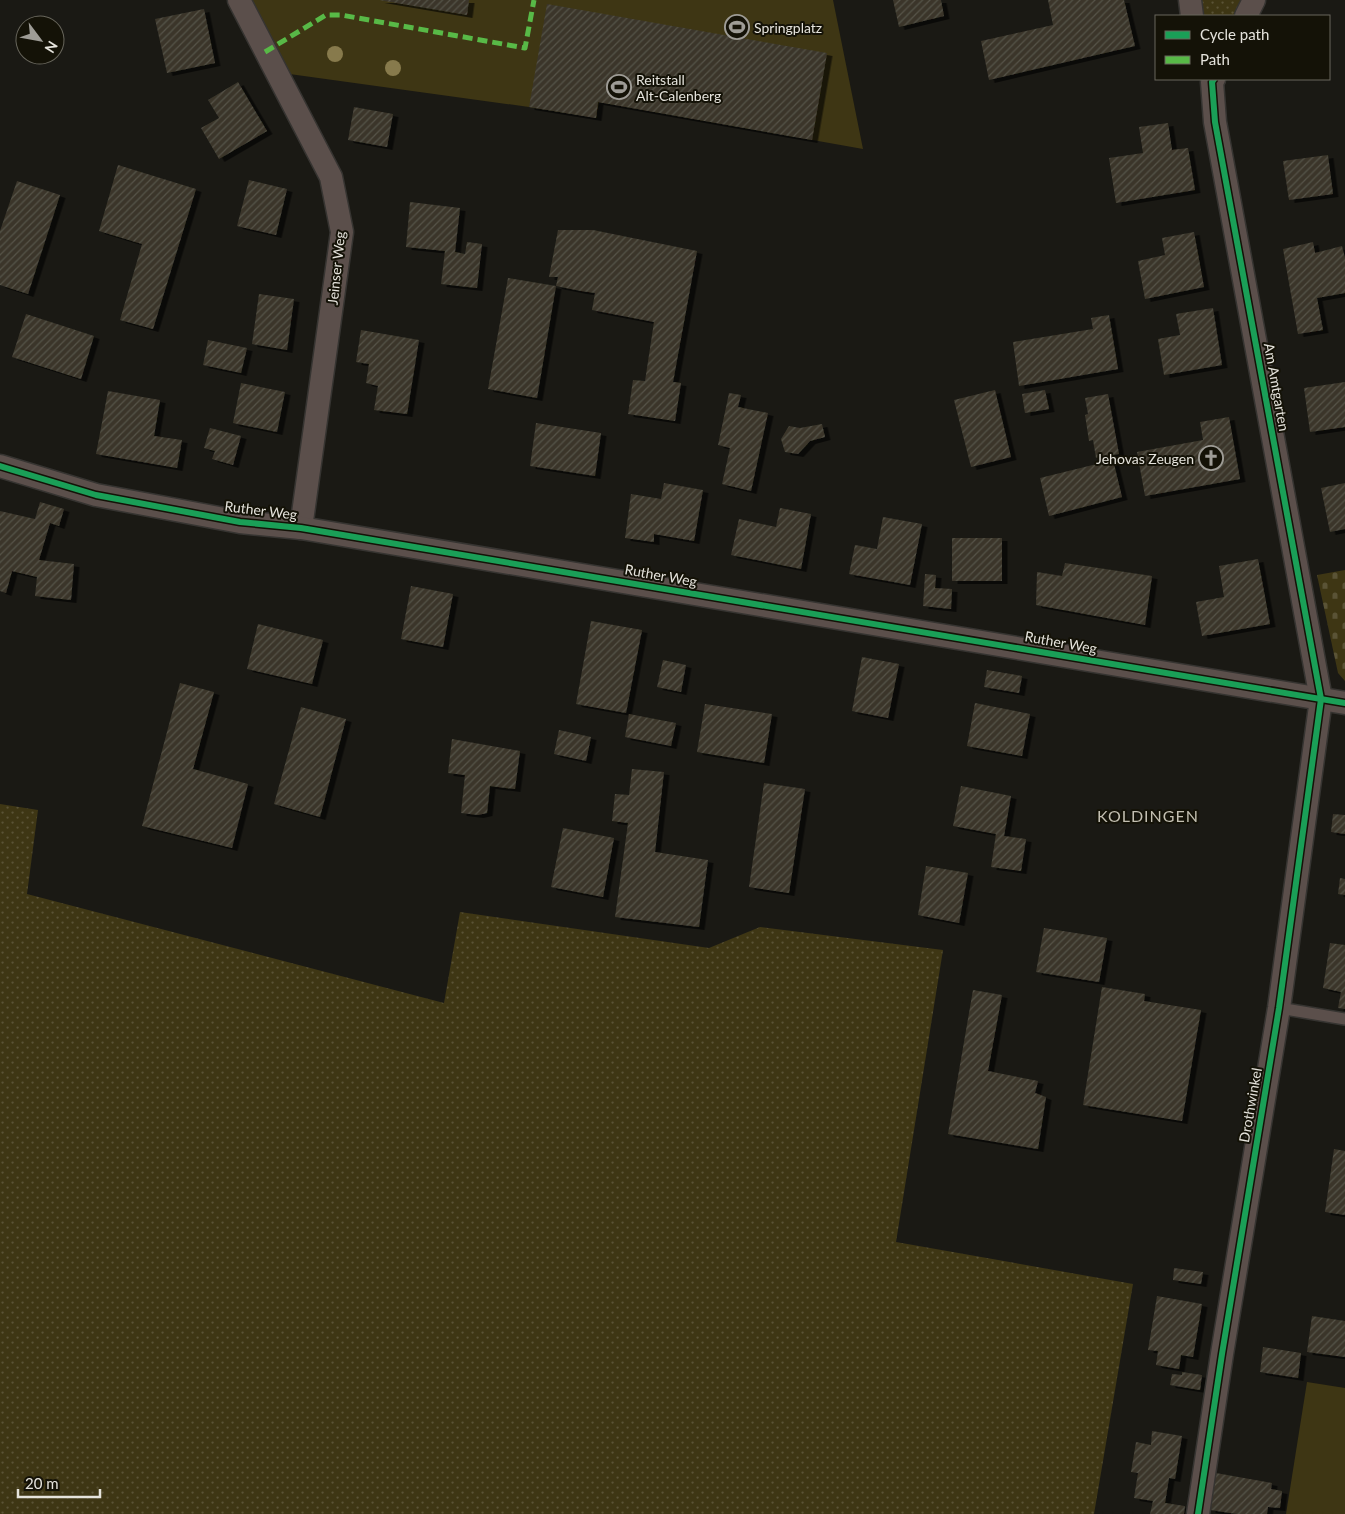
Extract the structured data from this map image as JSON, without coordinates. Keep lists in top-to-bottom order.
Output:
{
  "streets": {
    "street": [
      "Jeinser Weg",
      "Am Amtgarten",
      "Ruther Weg",
      "Drothwinkel"
    ]
  },
  "crossings": [
    ["Jeinser Weg", "Ruther Weg"],
    ["Am Amtgarten", "Ruther Weg"],
    ["Am Amtgarten", "Drothwinkel"],
    ["Ruther Weg", "Drothwinkel"]
  ],
  "districts": ["KOLDINGEN"],
  "places": {
    "sports": ["Springplatz", "Reitstall Alt-Calenberg"],
    "church": ["Jehovas Zeugen"]
  },
  "legend": ["Cycle path", "Path"],
  "scale_bar": "20 m",
  "north": "bottom right"
}
